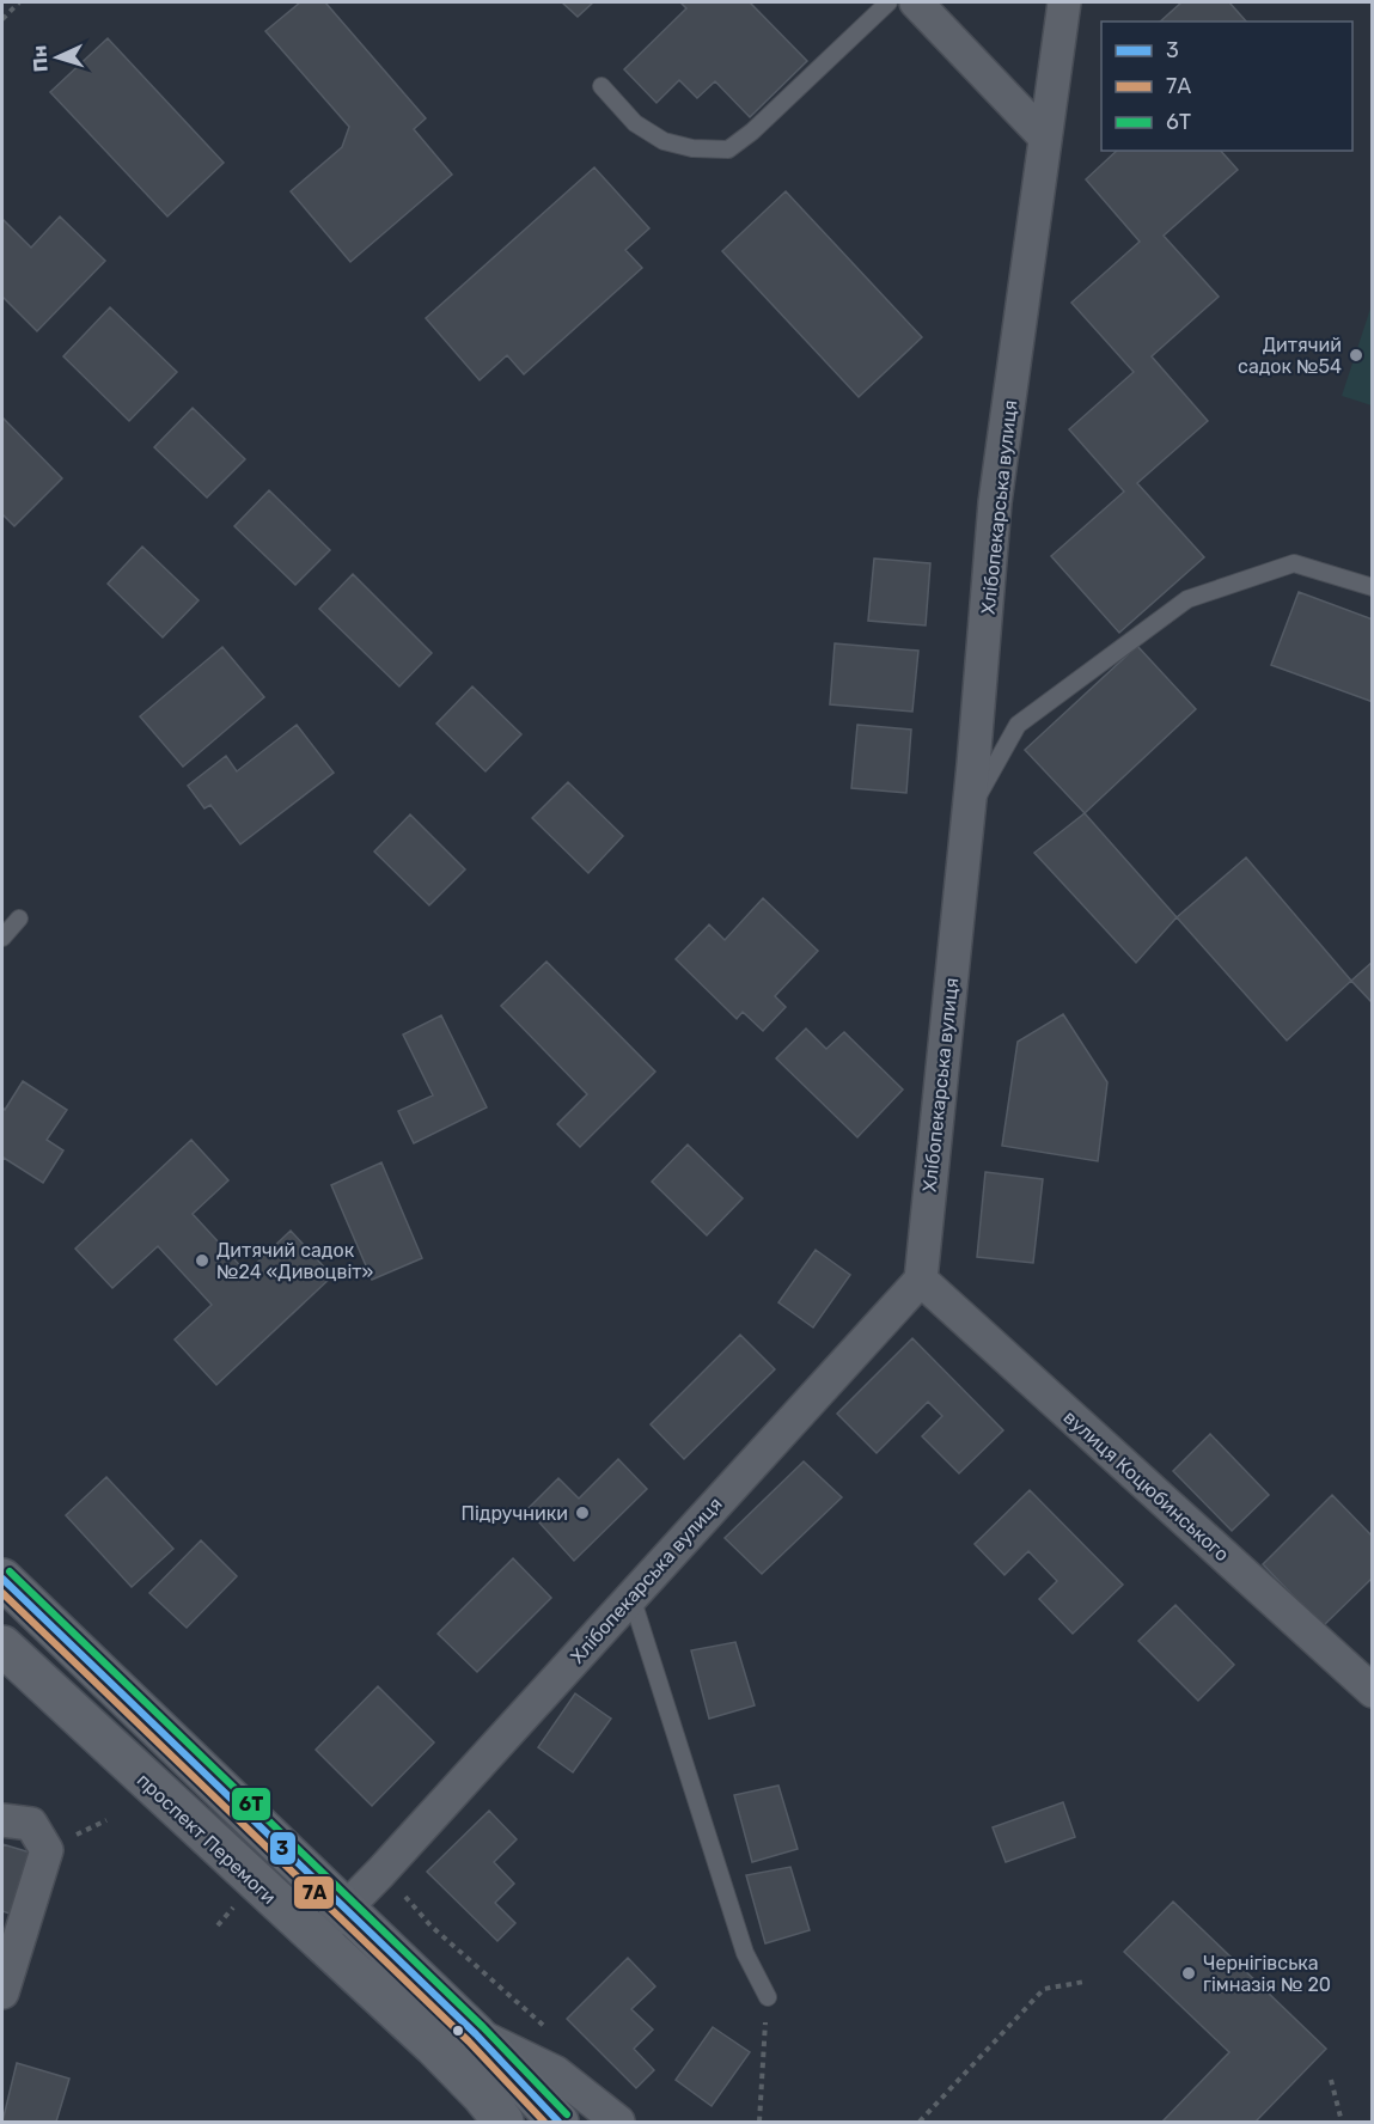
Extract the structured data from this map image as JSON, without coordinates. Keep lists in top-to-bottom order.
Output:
{
  "streets": {
    "main road": ["проспект Перемоги"],
    "street": ["Хлібопекарська вулиця", "вулиця Коцюбинського"]
  },
  "crossings": [
    ["Хлібопекарська вулиця", "вулиця Коцюбинського"],
    ["Хлібопекарська вулиця", "проспект Перемоги"]
  ],
  "places": [
    "Дитячий садок №54",
    "Дитячий садок №24 «Дивоцвіт»",
    "Підручники",
    "Чернігівська гімназія № 20"
  ],
  "lines": ["transit line 6Т", "transit line 3", "transit line 7А"],
  "legend": ["3", "7А", "6Т"],
  "north": "left"
}
